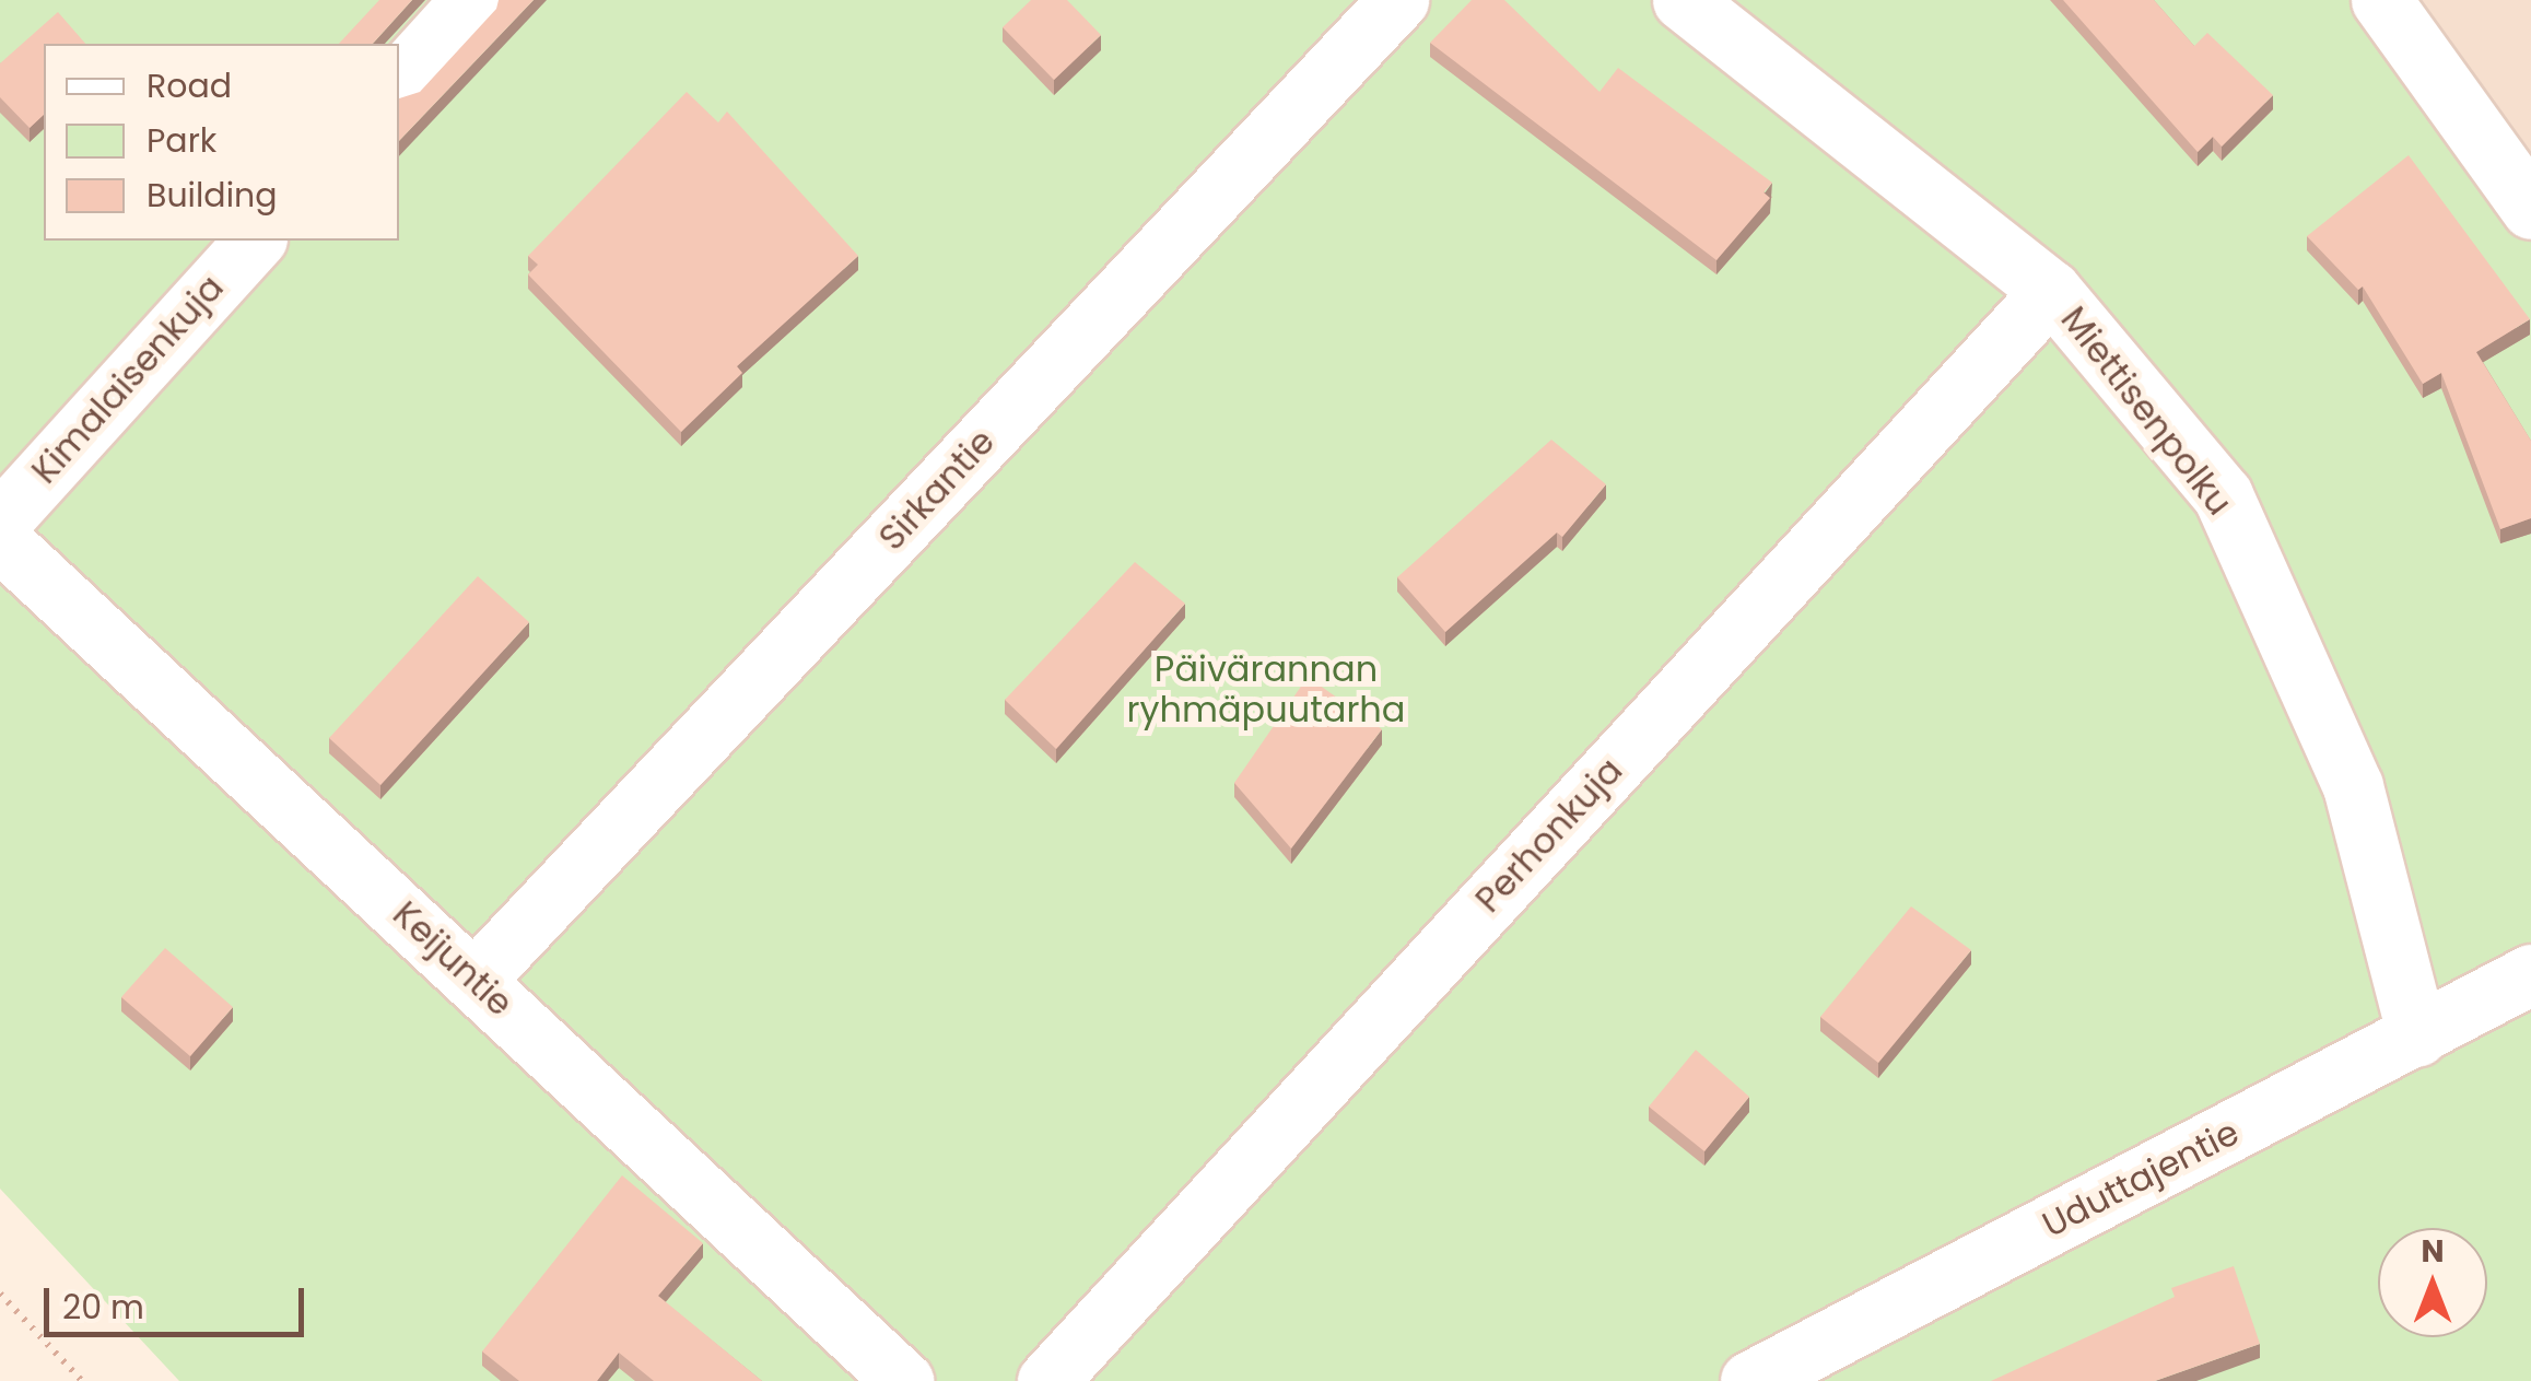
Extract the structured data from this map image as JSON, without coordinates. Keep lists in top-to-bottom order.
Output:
{
  "streets": {
    "street": [
      "Kimalaisenkuja",
      "Miettisenpolku",
      "Sirkantie",
      "Perhonkuja",
      "Keijuntie",
      "Uduttajentie"
    ]
  },
  "crossings": [
    ["Miettisenpolku", "Perhonkuja"],
    ["Miettisenpolku", "Uduttajentie"],
    ["Sirkantie", "Keijuntie"]
  ],
  "parks": ["Päivärannan ryhmäpuutarha"],
  "legend": ["Road", "Park", "Building"],
  "scale_bar": "20 m",
  "north": "top"
}
